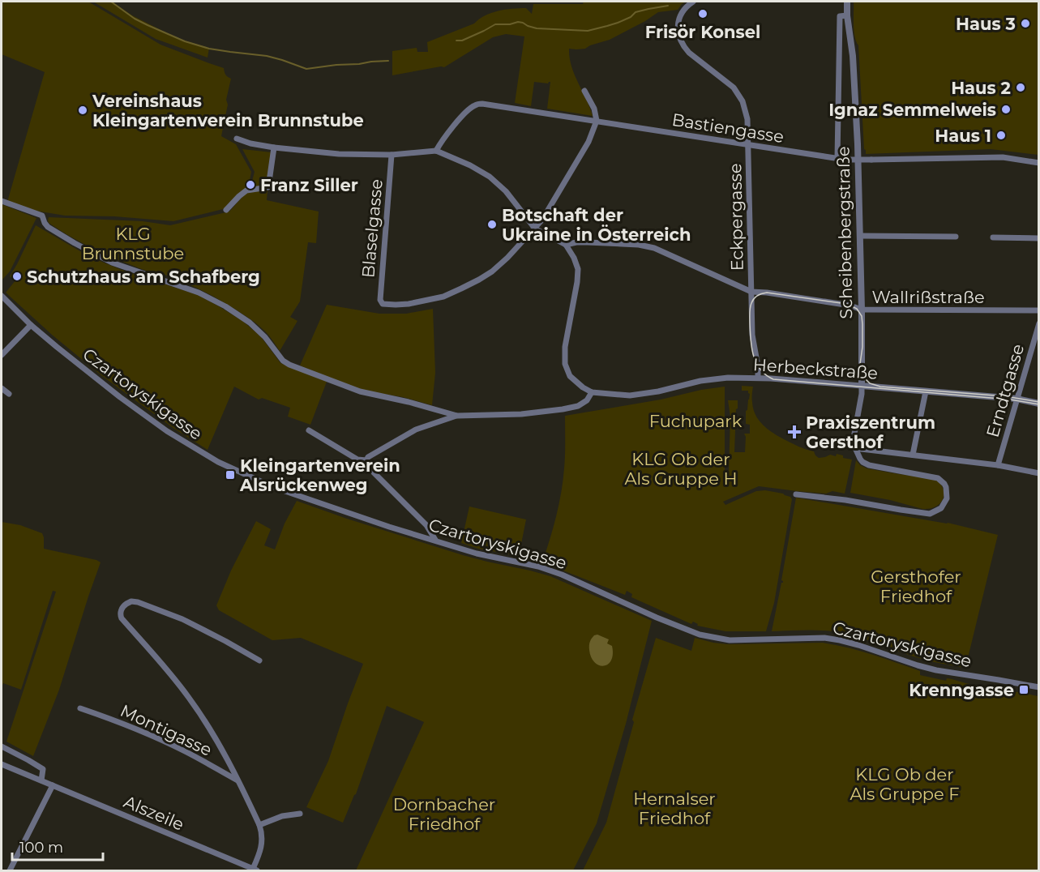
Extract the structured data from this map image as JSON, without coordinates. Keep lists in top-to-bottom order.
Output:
{
  "streets": {
    "street": [
      "Bastiengasse",
      "Eckpergasse",
      "Blaselgasse",
      "Scheibenbergstraße",
      "Wallrißstraße",
      "Herbeckstraße",
      "Erndtgasse",
      "Czartoryskigasse",
      "Montigasse",
      "Alszeile"
    ]
  },
  "crossings": [
    ["Bastiengasse", "Eckpergasse"],
    ["Bastiengasse", "Scheibenbergstraße"],
    ["Eckpergasse", "Wallrißstraße"],
    ["Eckpergasse", "Herbeckstraße"],
    ["Scheibenbergstraße", "Wallrißstraße"],
    ["Scheibenbergstraße", "Herbeckstraße"],
    ["Herbeckstraße", "Erndtgasse"]
  ],
  "parks": [
    "KLG Brunnstube",
    "Fuchupark",
    "KLG Ob der Als Gruppe H",
    "Gersthofer Friedhof",
    "KLG Ob der Als Gruppe F",
    "Hernalser Friedhof",
    "Dornbacher Friedhof"
  ],
  "places": {
    "other": [
      "Frisör Konsel",
      "Haus 3",
      "Haus 2",
      "Ignaz Semmelweis",
      "Vereinshaus Kleingartenverein Brunnstube",
      "Haus 1",
      "Franz Siller",
      "Botschaft der Ukraine in Österreich",
      "Schutzhaus am Schafberg"
    ],
    "health": ["Praxiszentrum Gersthof"],
    "transit": ["Kleingartenverein Alsrückenweg", "Krenngasse"]
  },
  "scale_bar": "100 m"
}
